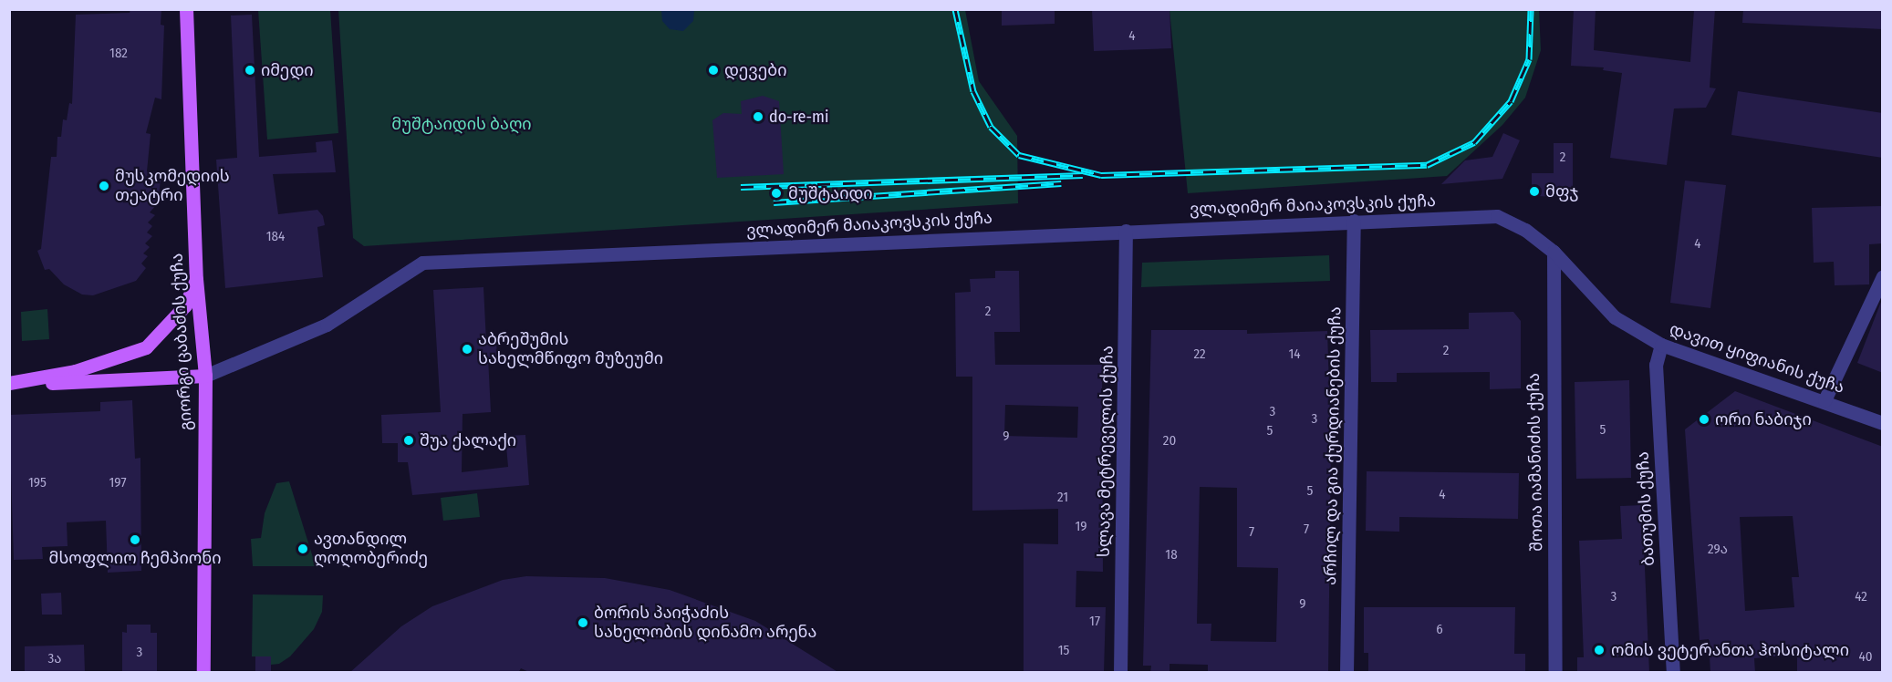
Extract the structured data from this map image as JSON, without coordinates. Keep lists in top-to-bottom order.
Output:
{
  "streets": {
    "main road": ["გიორგი ცაბაძის ქუჩა"],
    "street": [
      "ვლადიმერ მაიაკოვსკის ქუჩა",
      "დავით ყიფიანის ქუჩა",
      "არჩილ და გია ქურდიანების ქუჩა",
      "სლავა მეტრეველის ქუჩა",
      "შოთა იამანიძის ქუჩა",
      "ბათუმის ქუჩა"
    ]
  },
  "crossings": [
    ["ვლადიმერ მაიაკოვსკის ქუჩა", "გიორგი ცაბაძის ქუჩა"],
    ["ვლადიმერ მაიაკოვსკის ქუჩა", "დავით ყიფიანის ქუჩა"],
    ["ვლადიმერ მაიაკოვსკის ქუჩა", "არჩილ და გია ქურდიანების ქუჩა"],
    ["ვლადიმერ მაიაკოვსკის ქუჩა", "სლავა მეტრეველის ქუჩა"],
    ["ვლადიმერ მაიაკოვსკის ქუჩა", "შოთა იამანიძის ქუჩა"],
    ["დავით ყიფიანის ქუჩა", "შოთა იამანიძის ქუჩა"],
    ["დავით ყიფიანის ქუჩა", "ბათუმის ქუჩა"]
  ],
  "parks": ["მუშტაიდის ბაღი"],
  "places": [
    "იმედი",
    "დევები",
    "do-re-mi",
    "მუსკომედიის თეატრი",
    "მფჯ",
    "მუშტაიდი",
    "აბრეშუმის სახელმწიფო მუზეუმი",
    "ორი ნაბიჯი",
    "შუა ქალაქი",
    "მსოფლიო ჩემპიონი",
    "ავთანდილ ღოღობერიძე",
    "ბორის პაიჭაძის სახელობის დინამო არენა",
    "ომის ვეტერანთა ჰოსიტალი"
  ],
  "house_numbers": [
    "4",
    "182",
    "2",
    "184",
    "4",
    "2",
    "2",
    "22",
    "14",
    "3",
    "3",
    "5",
    "5",
    "9",
    "20",
    "195",
    "197",
    "5",
    "4",
    "21",
    "19",
    "7",
    "7",
    "29ა",
    "18",
    "3",
    "42",
    "9",
    "17",
    "6",
    "15",
    "3",
    "40",
    "3ა"
  ]
}
